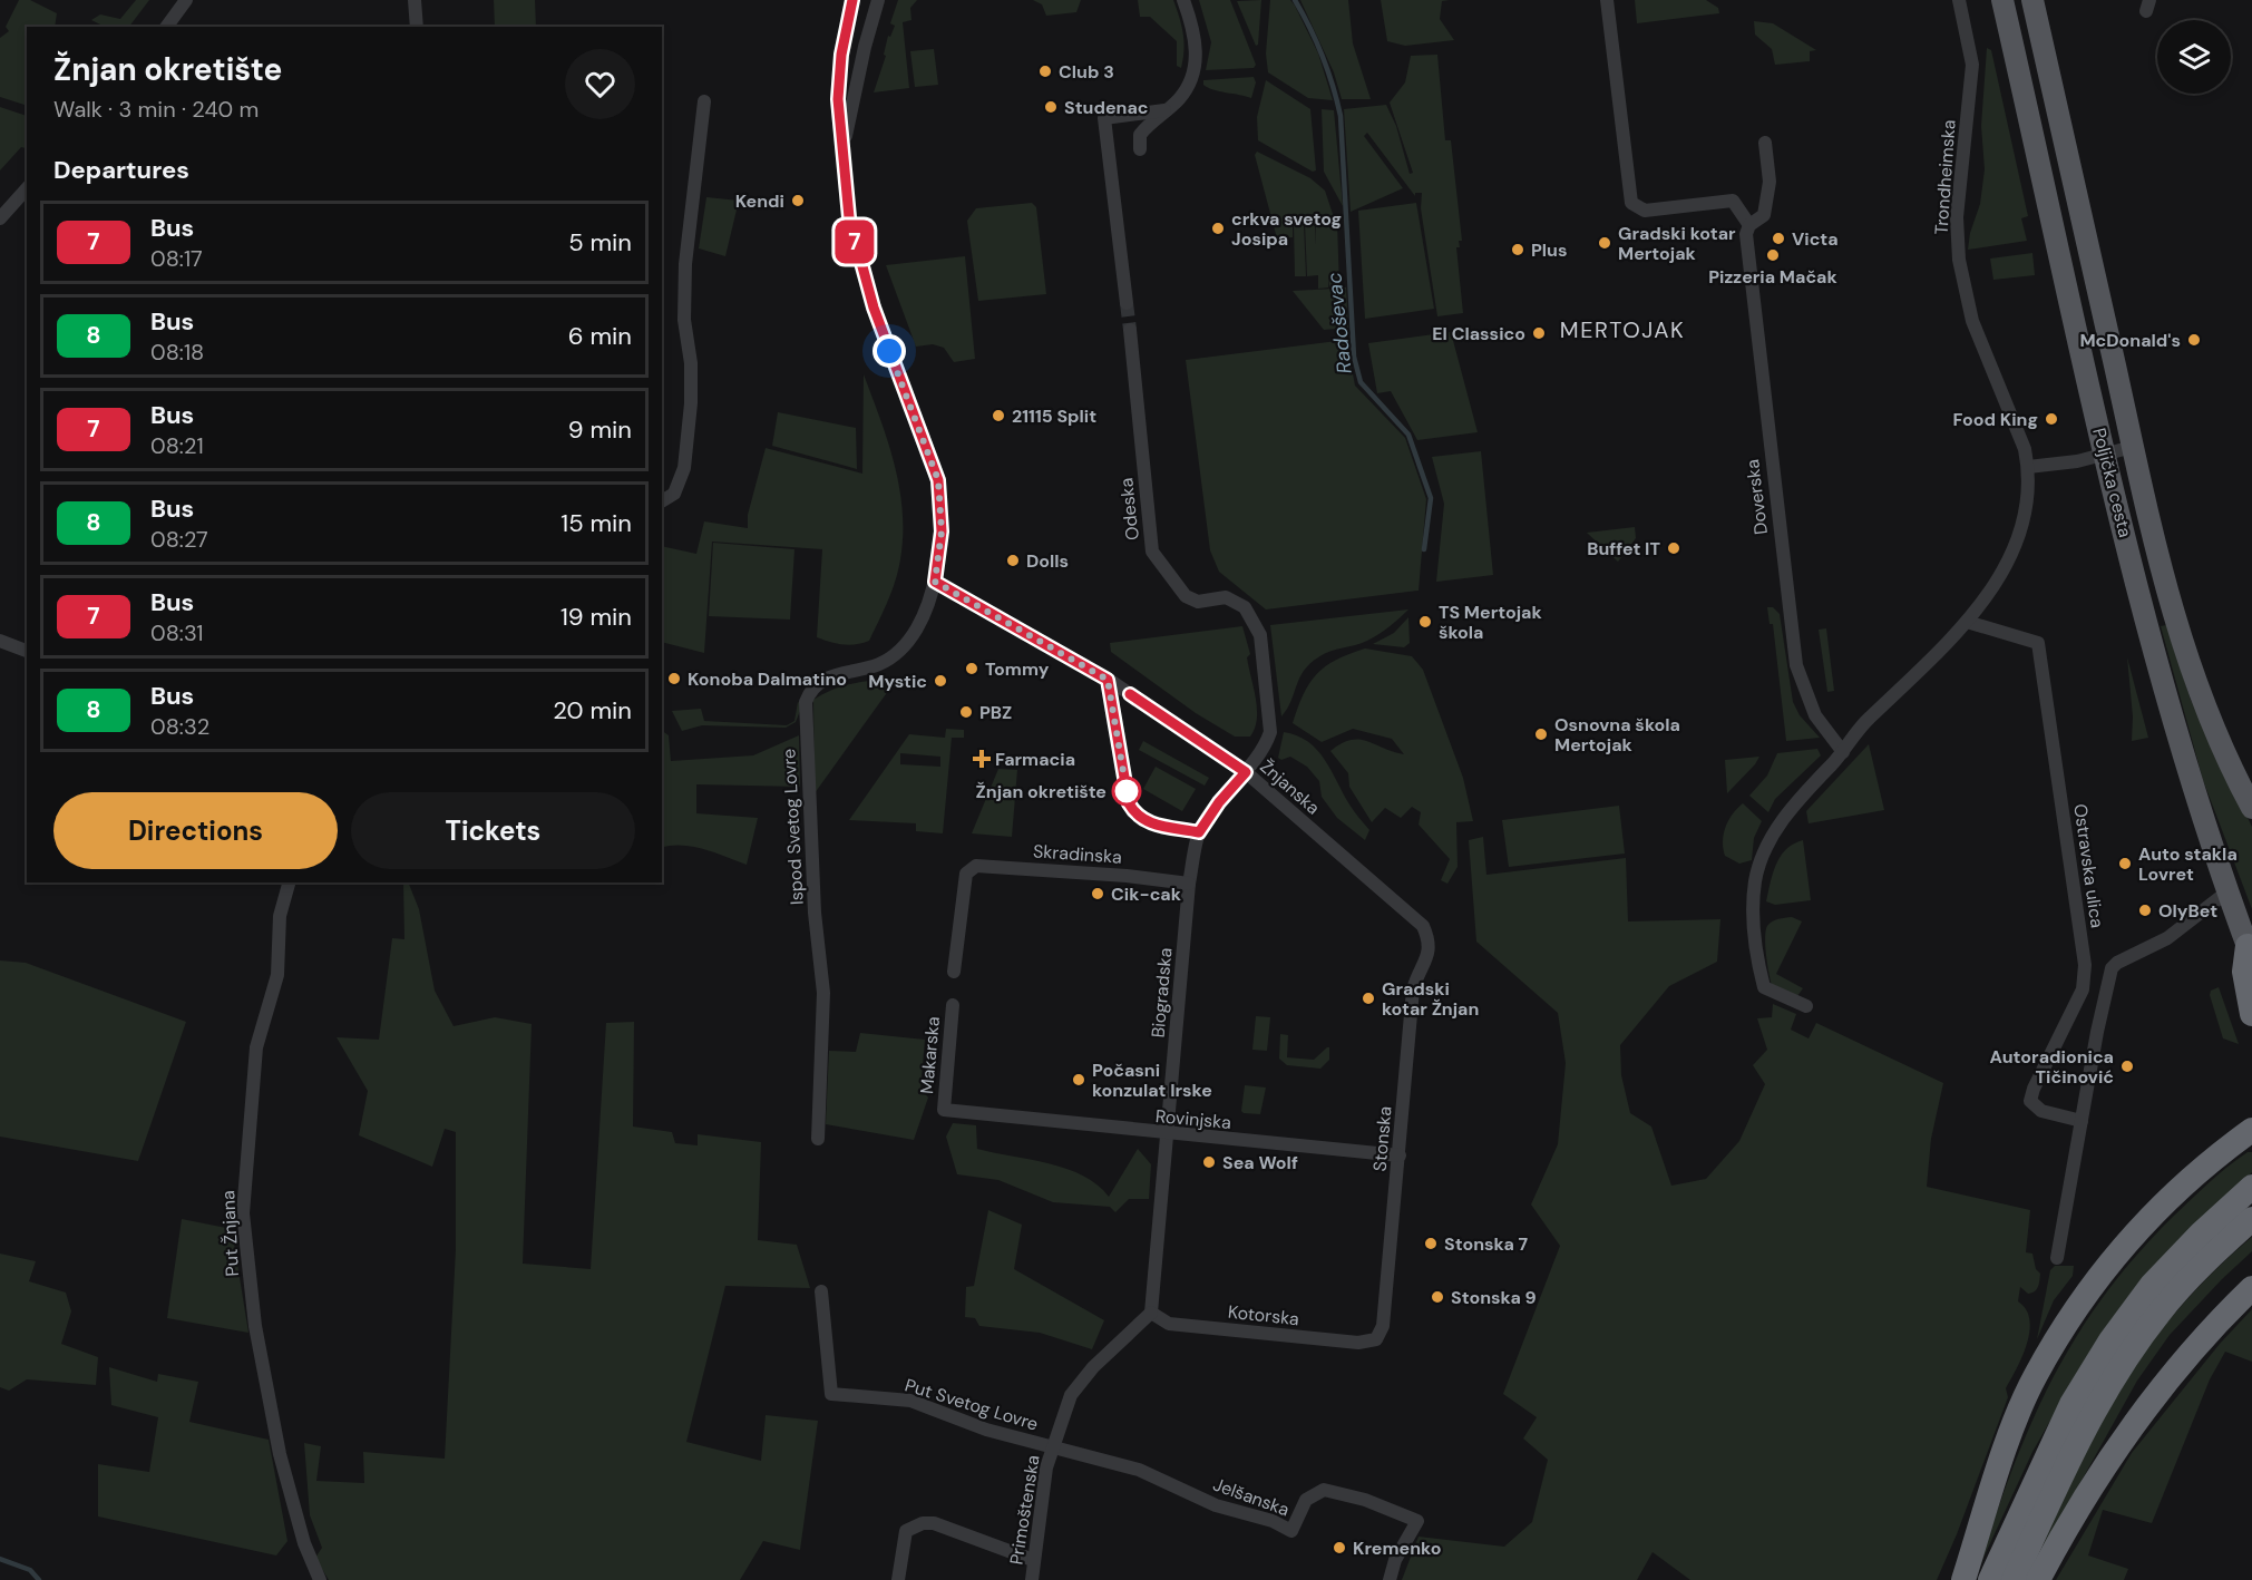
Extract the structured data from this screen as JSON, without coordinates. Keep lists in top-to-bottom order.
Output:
{
  "streets": {
    "main road": ["Poljička cesta"],
    "street": [
      "Trondheimska",
      "Doverska",
      "Odeska",
      "Žnjanska",
      "Ispod Svetog Lovre",
      "Skradinska",
      "Ostravska ulica",
      "Biogradska",
      "Makarska",
      "Rovinjska",
      "Stonska",
      "Put Žnjana",
      "Kotorska",
      "Put Svetog Lovre",
      "Jelšanska",
      "Primoštenska"
    ]
  },
  "crossings": [
    ["Odeska", "Žnjanska"],
    ["Odeska", "Biogradska"],
    ["Žnjanska", "Ispod Svetog Lovre"],
    ["Žnjanska", "Biogradska"],
    ["Žnjanska", "Stonska"],
    ["Skradinska", "Biogradska"],
    ["Biogradska", "Rovinjska"],
    ["Biogradska", "Kotorska"],
    ["Biogradska", "Put Svetog Lovre"],
    ["Makarska", "Rovinjska"],
    ["Rovinjska", "Stonska"],
    ["Stonska", "Kotorska"],
    ["Kotorska", "Put Svetog Lovre"],
    ["Put Svetog Lovre", "Jelšanska"],
    ["Put Svetog Lovre", "Primoštenska"],
    ["Jelšanska", "Primoštenska"]
  ],
  "districts": ["MERTOJAK"],
  "water": ["Radoševac"],
  "places": {
    "other": [
      "Club 3",
      "Studenac",
      "Kendi",
      "crkva svetog Josipa",
      "Victa",
      "Gradski kotar Mertojak",
      "Plus",
      "Pizzeria Mačak",
      "El Classico",
      "McDonald's",
      "21115 Split",
      "Food King",
      "Buffet IT",
      "Dolls",
      "TS Mertojak škola",
      "Tommy",
      "Konoba Dalmatino",
      "Mystic",
      "PBZ",
      "Osnovna škola Mertojak",
      "Žnjan okretište",
      "Auto stakla Lovret",
      "Cik-cak",
      "OlyBet",
      "Gradski kotar Žnjan",
      "Autoradionica Tičinović",
      "Počasni konzulat Irske",
      "Sea Wolf",
      "Stonska 7",
      "Stonska 9",
      "Kremenko"
    ],
    "health": ["Farmacia"]
  },
  "lines": ["bus line 7"],
  "page": {
    "on_map": "7",
    "heading": [
      ["Žnjan okretište", "Walk · 3 min · 240 m"],
      "Departures"
    ],
    "list": [
      {
        "mark": "7",
        "name": "Bus",
        "note": "08:17",
        "value": "5 min"
      },
      {
        "mark": "8",
        "name": "Bus",
        "note": "08:18",
        "value": "6 min"
      },
      {
        "mark": "7",
        "name": "Bus",
        "note": "08:21",
        "value": "9 min"
      },
      {
        "mark": "8",
        "name": "Bus",
        "note": "08:27",
        "value": "15 min"
      },
      {
        "mark": "7",
        "name": "Bus",
        "note": "08:31",
        "value": "19 min"
      },
      {
        "mark": "8",
        "name": "Bus",
        "note": "08:32",
        "value": "20 min"
      }
    ],
    "buttons": ["Directions", "Tickets"]
  }
}
